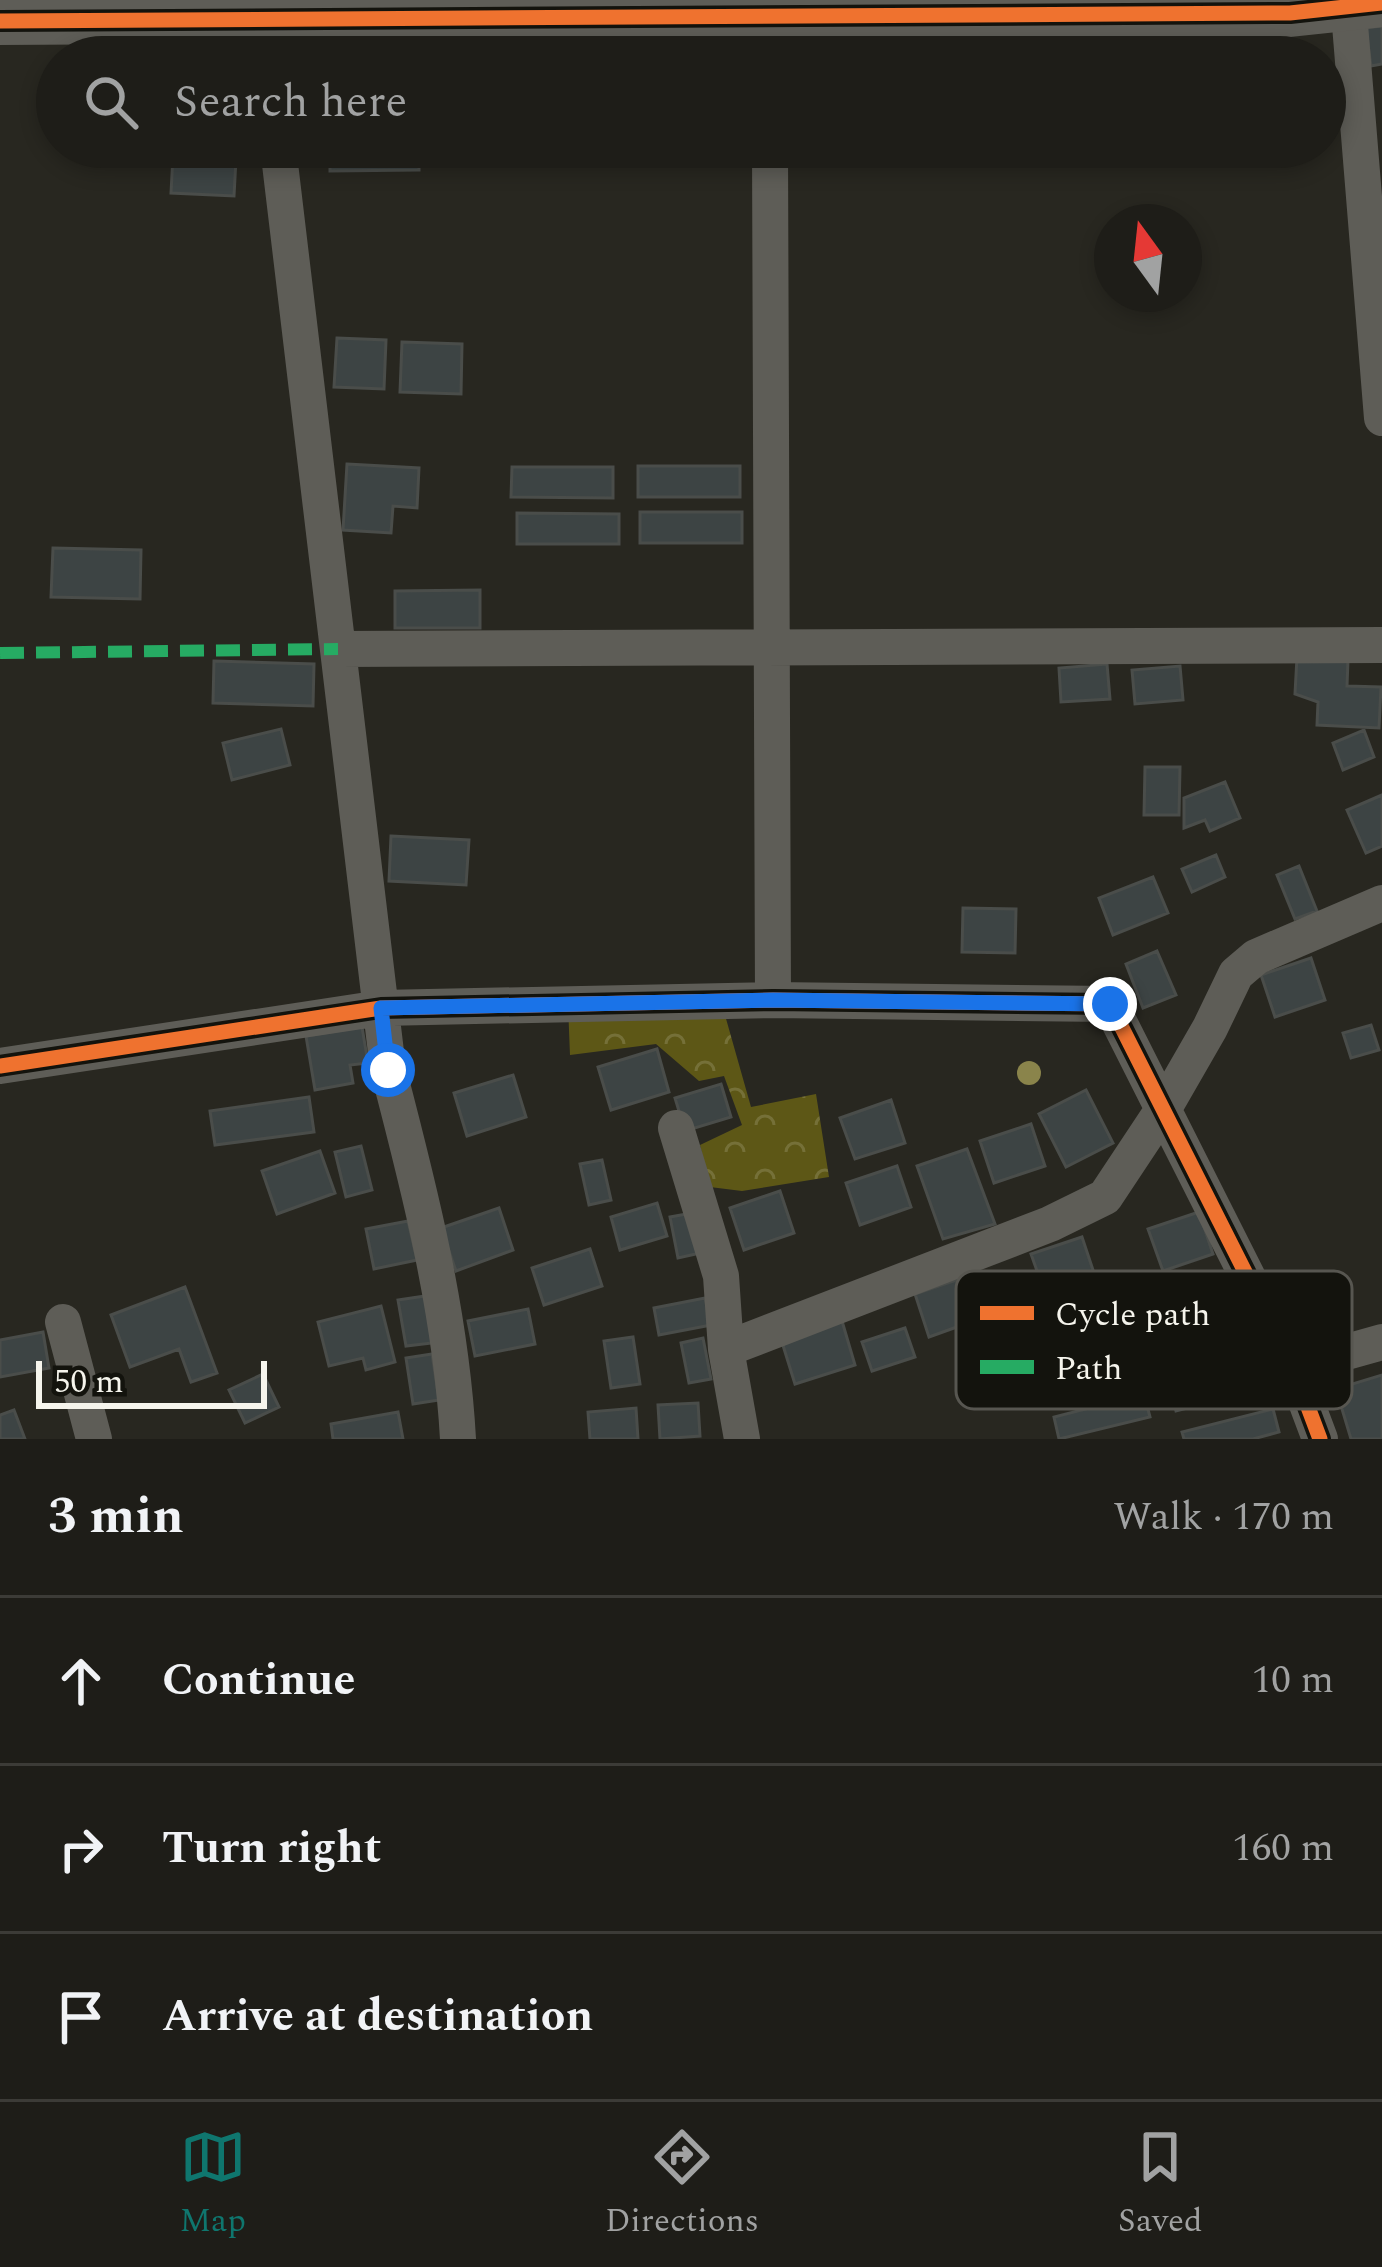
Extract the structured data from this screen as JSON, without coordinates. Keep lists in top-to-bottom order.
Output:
{
  "legend": ["Cycle path", "Path"],
  "scale_bar": "50 m",
  "north": "top",
  "page": {
    "search": "Search here",
    "scale": "50 m",
    "heading": ["3 min", "Walk · 170 m"],
    "list": [
      ["Continue", "10 m"],
      ["Turn right", "160 m"],
      "Arrive at destination"
    ],
    "nav": ["Map", "Directions", "Saved"]
  }
}
